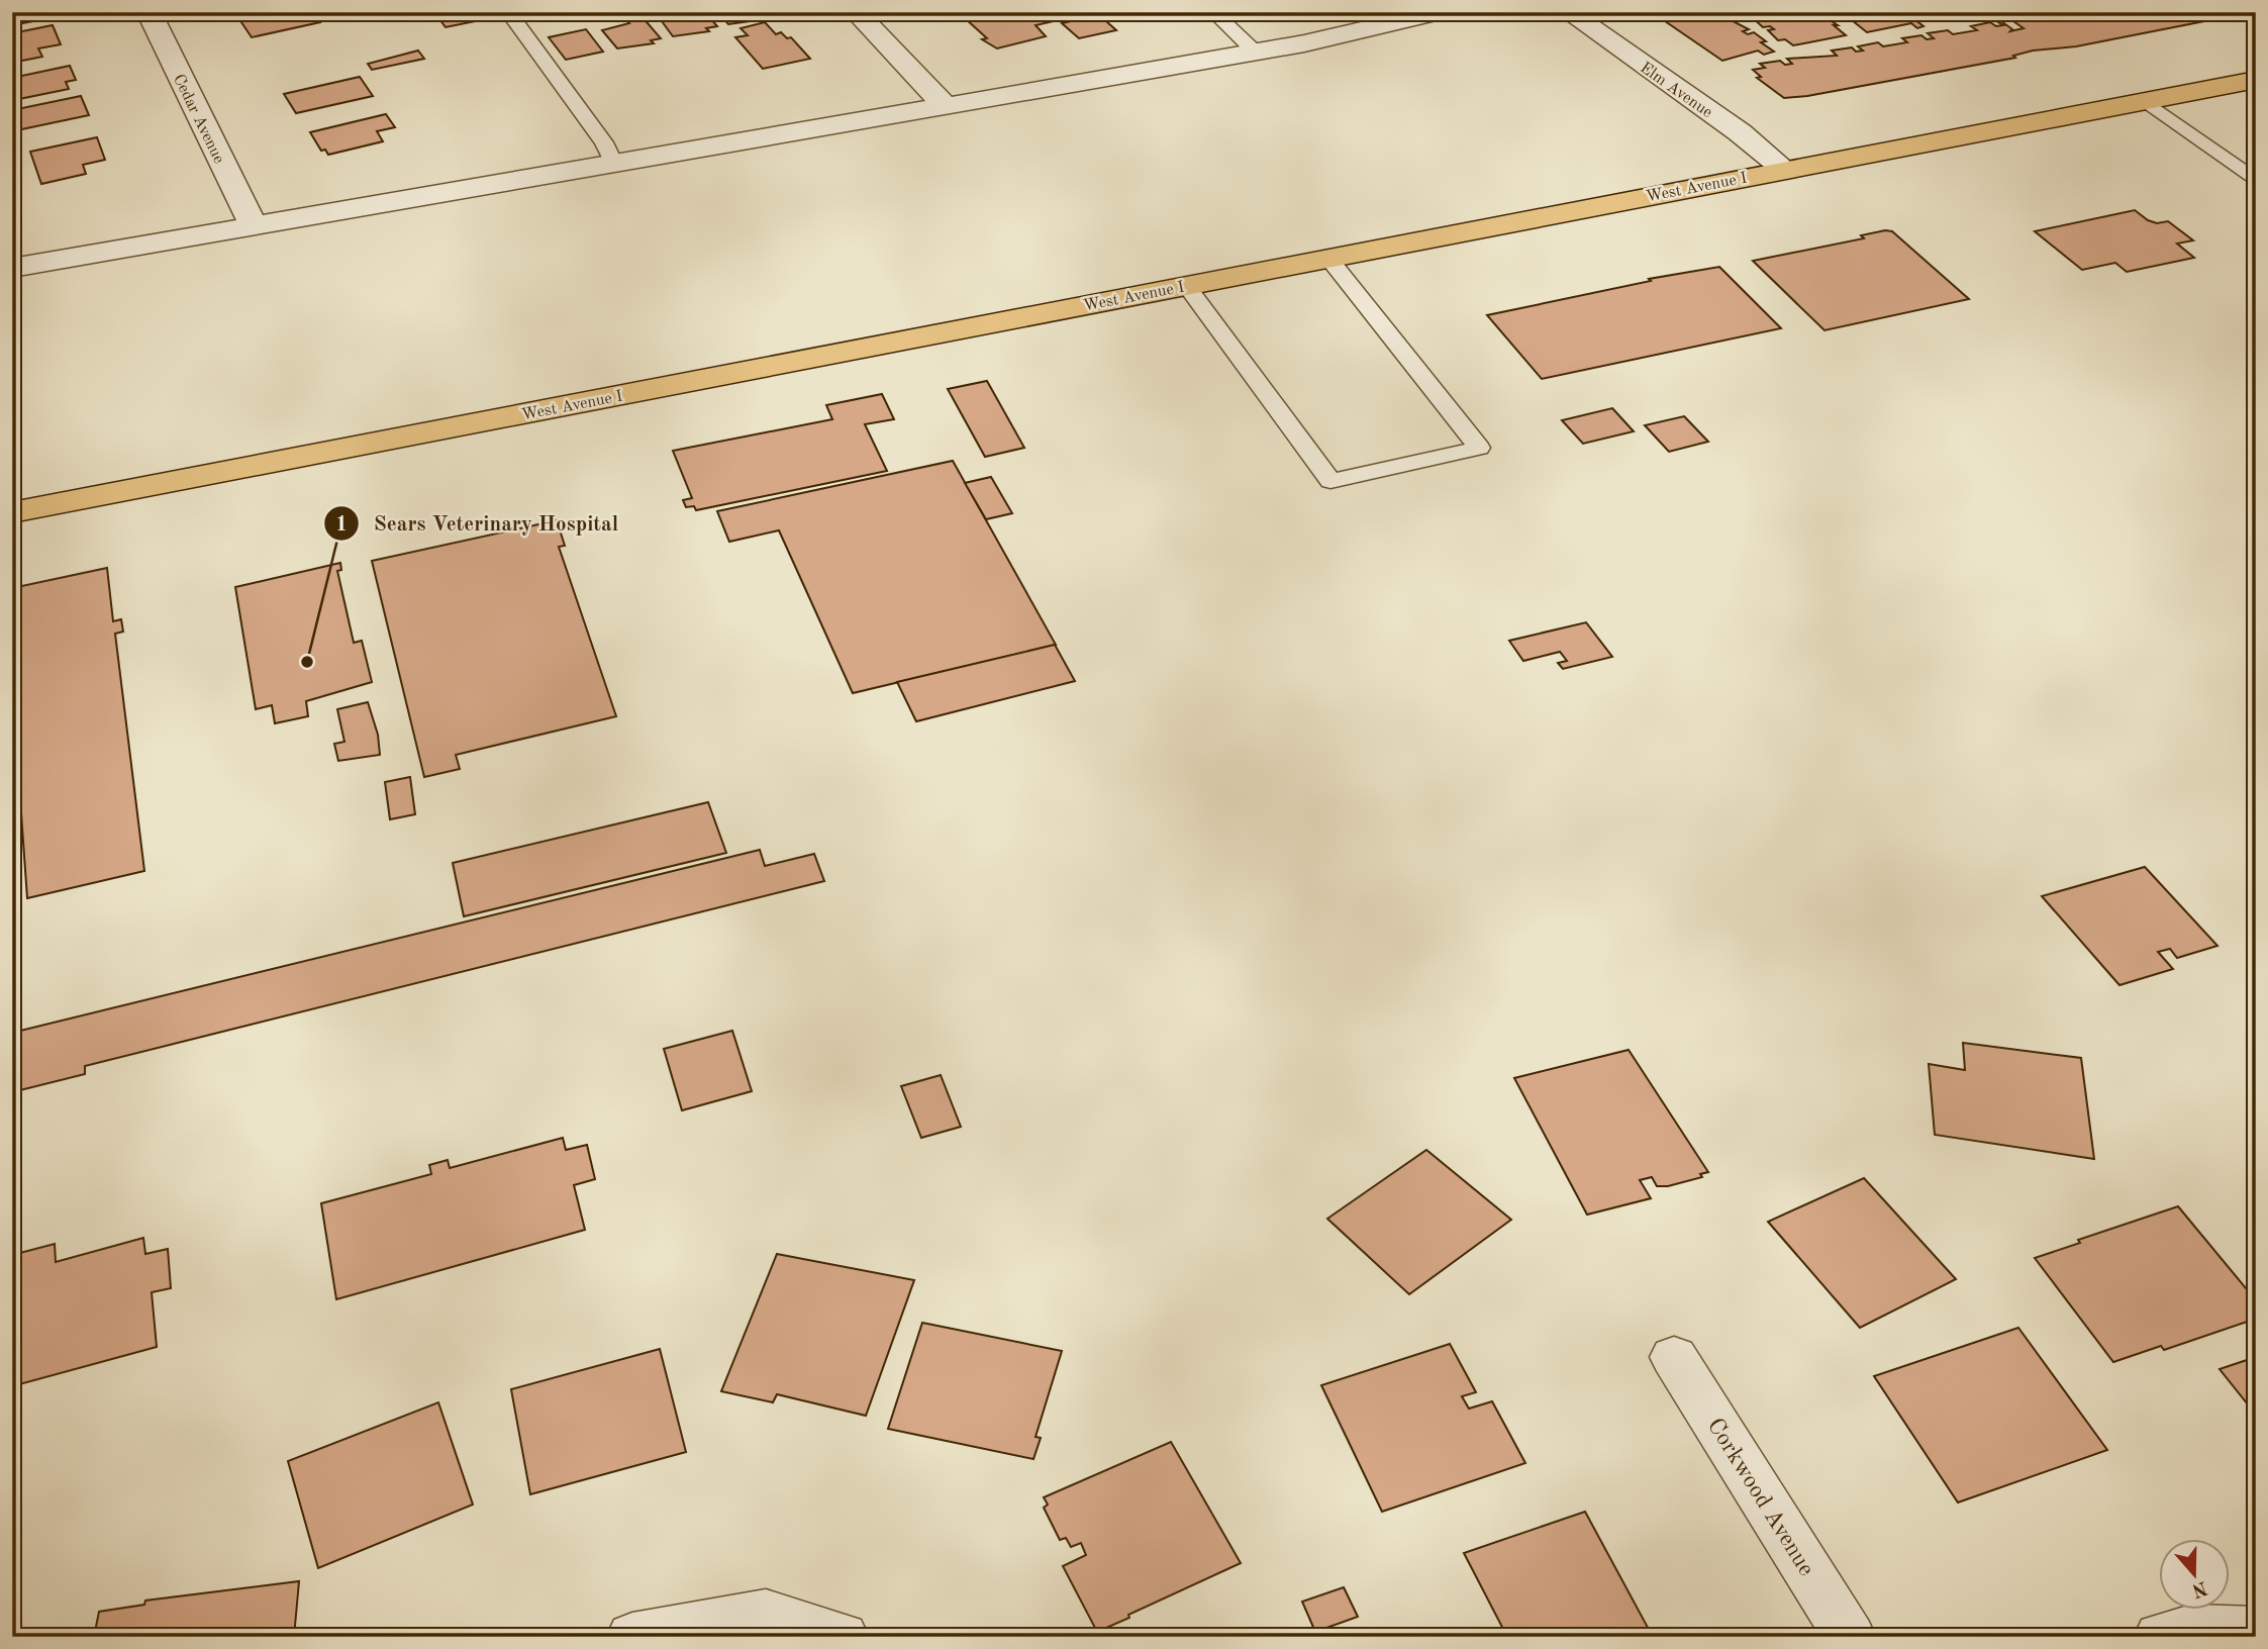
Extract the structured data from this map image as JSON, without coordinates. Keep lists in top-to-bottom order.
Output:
{
  "streets": {
    "main road": ["West Avenue I"],
    "street": ["Elm Avenue", "Cedar Avenue", "Corkwood Avenue"]
  },
  "crossings": [
    ["Elm Avenue", "West Avenue I"]
  ],
  "places": ["Sears Veterinary Hospital"],
  "north": "bottom"
}
